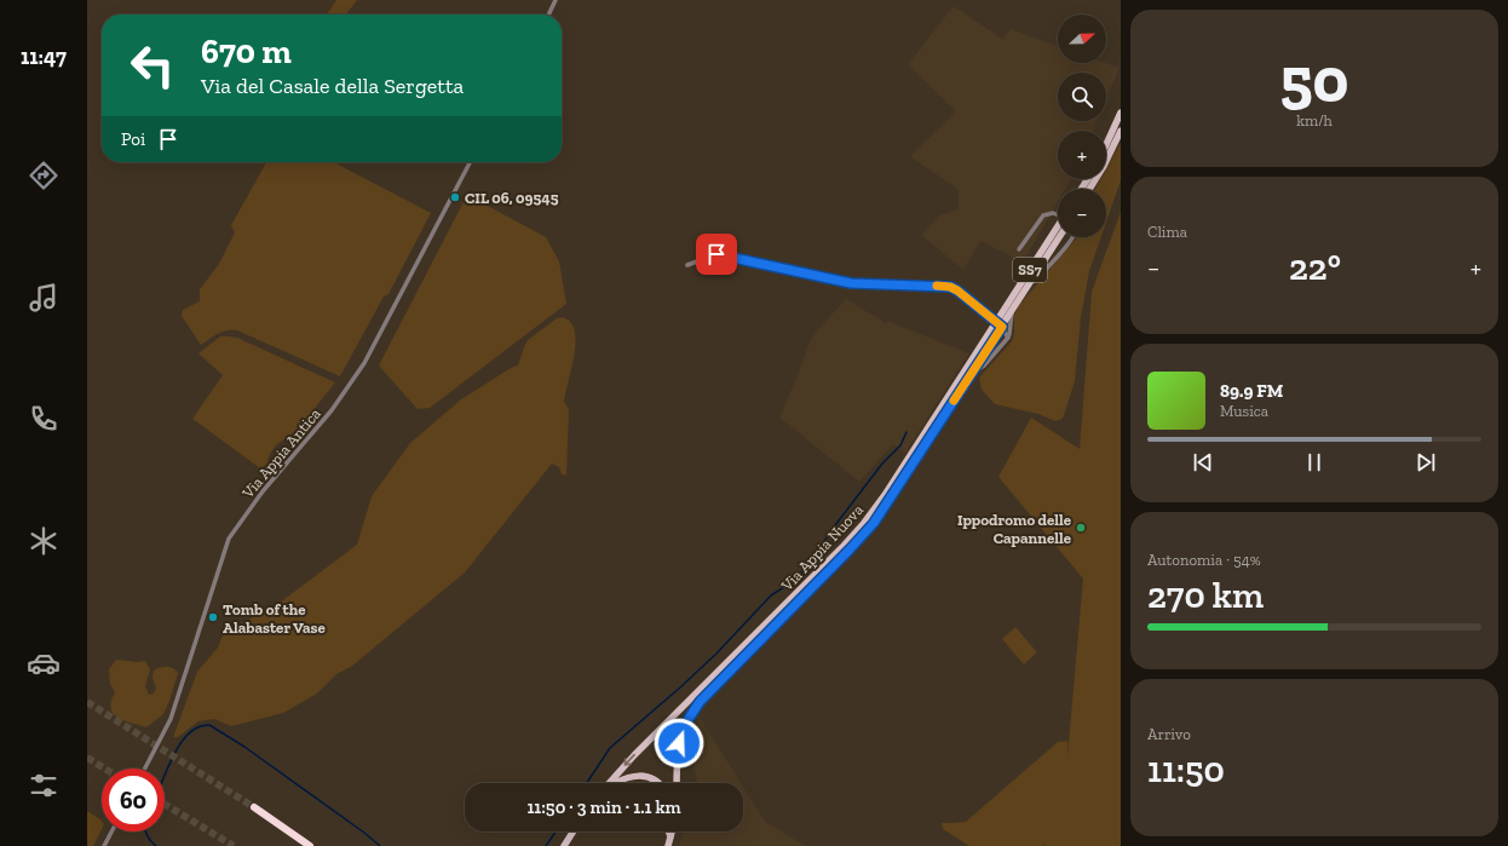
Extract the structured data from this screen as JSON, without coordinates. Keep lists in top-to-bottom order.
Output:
{
  "streets": {
    "main road": ["SS7", "Via Appia Nuova"],
    "street": ["Via Appia Antica"]
  },
  "places": ["CIL 06, 09545", "Ippodromo delle Capannelle", "Tomb of the Alabaster Vase"],
  "north": "right",
  "page": {
    "tabs": "11:47",
    "tile": [
      ["50", "km/h"],
      "Clima",
      ["Autonomia · 54%", "270 km"],
      ["Arrivo", "11:50"]
    ],
    "map_buttons": ["+", "−"],
    "turn": ["670 m", "Via del Casale della Sergetta"],
    "then": "Poi",
    "heat": ["−", "22°", "+"],
    "song": ["89.9 FM", "Musica"],
    "limit": "60",
    "trip": "11:50 · 3 min · 1.1 km"
  }
}
